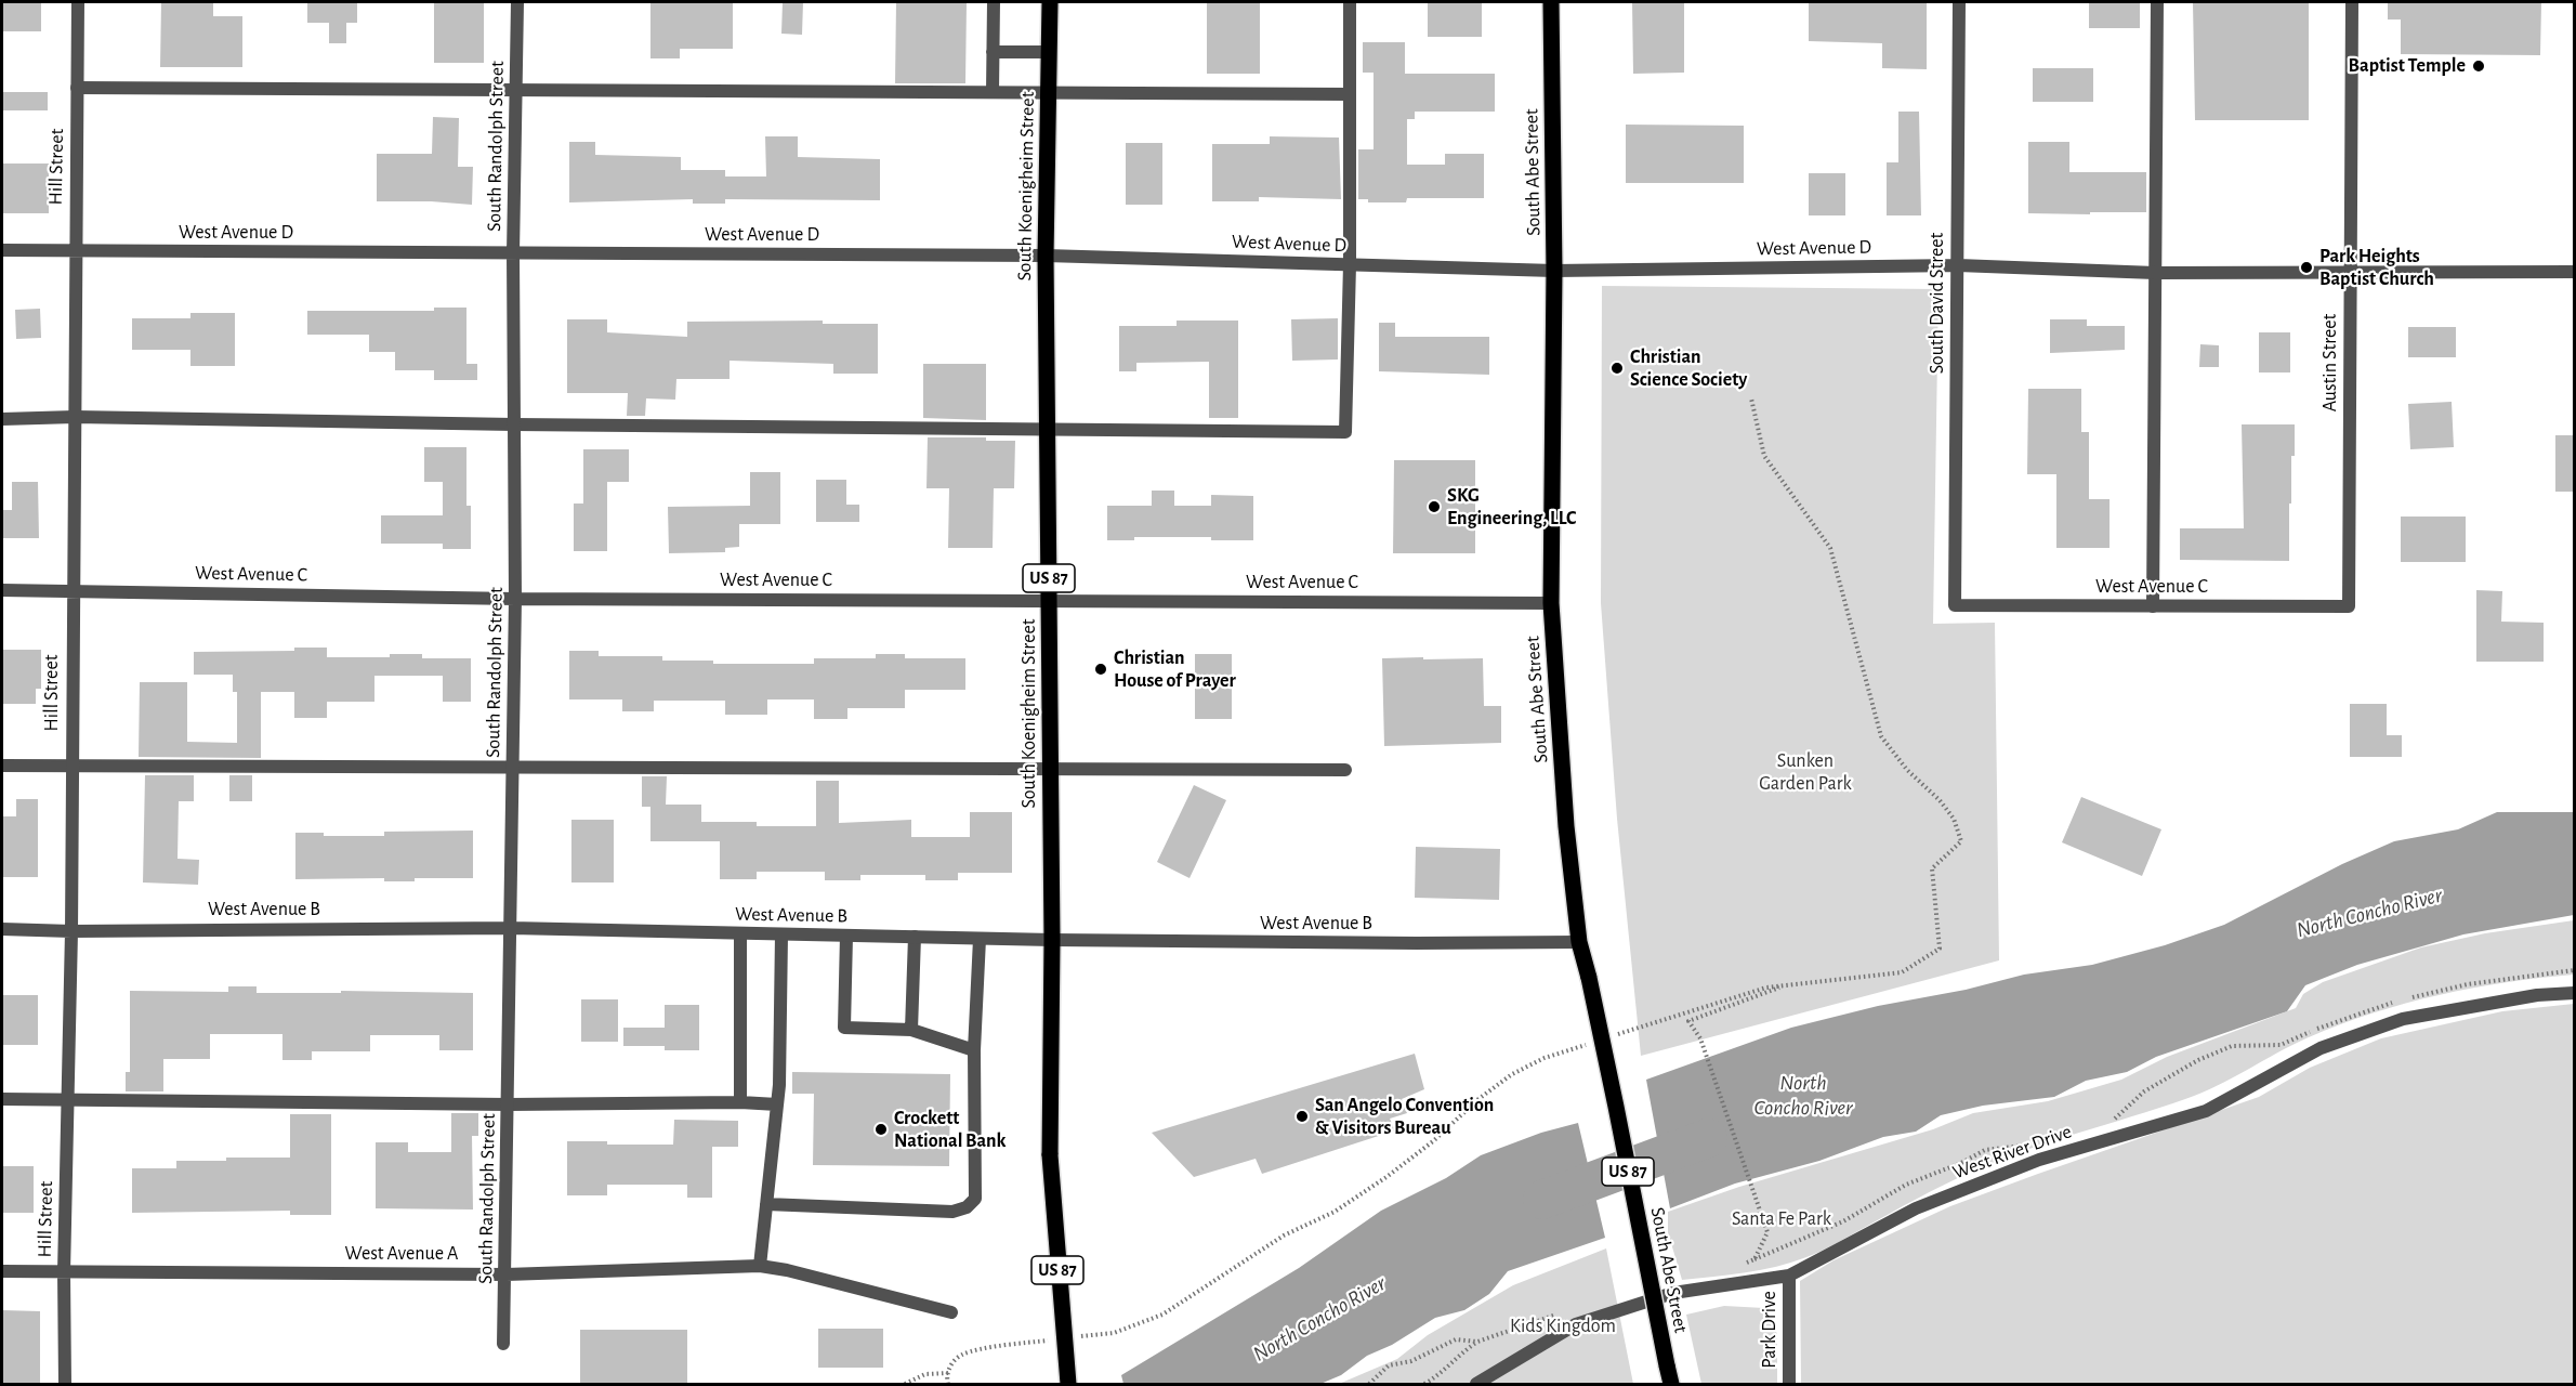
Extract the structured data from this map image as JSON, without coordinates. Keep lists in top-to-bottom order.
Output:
{
  "streets": {
    "main road": ["South Abe Street", "South Koenigheim Street", "US 87"],
    "street": [
      "South Randolph Street",
      "Hill Street",
      "West Avenue D",
      "South David Street",
      "Austin Street",
      "West Avenue C",
      "West Avenue B",
      "West River Drive",
      "West Avenue A",
      "Park Drive"
    ]
  },
  "crossings": [
    ["South Randolph Street", "West Avenue D"],
    ["South Randolph Street", "West Avenue C"],
    ["South Randolph Street", "West Avenue B"],
    ["South Randolph Street", "West Avenue A"],
    ["Hill Street", "West Avenue D"],
    ["Hill Street", "West Avenue C"],
    ["Hill Street", "West Avenue B"],
    ["Hill Street", "West Avenue A"],
    ["South Abe Street", "West Avenue D"],
    ["South Abe Street", "West Avenue C"],
    ["South Abe Street", "West Avenue B"],
    ["South Koenigheim Street", "West Avenue D"],
    ["South Koenigheim Street", "West Avenue C"],
    ["South Koenigheim Street", "West Avenue B"],
    ["West Avenue D", "South David Street"],
    ["West Avenue D", "Austin Street"],
    ["South David Street", "West Avenue C"],
    ["Austin Street", "West Avenue C"],
    ["West River Drive", "Park Drive"]
  ],
  "water": ["North Concho River"],
  "parks": ["Sunken Garden Park", "Santa Fe Park", "Kids Kingdom"],
  "places": [
    "Baptist Temple",
    "Park Heights Baptist Church",
    "Christian Science Society",
    "SKG Engineering, LLC",
    "Christian House of Prayer",
    "San Angelo Convention & Visitors Bureau",
    "Crockett National Bank"
  ]
}
